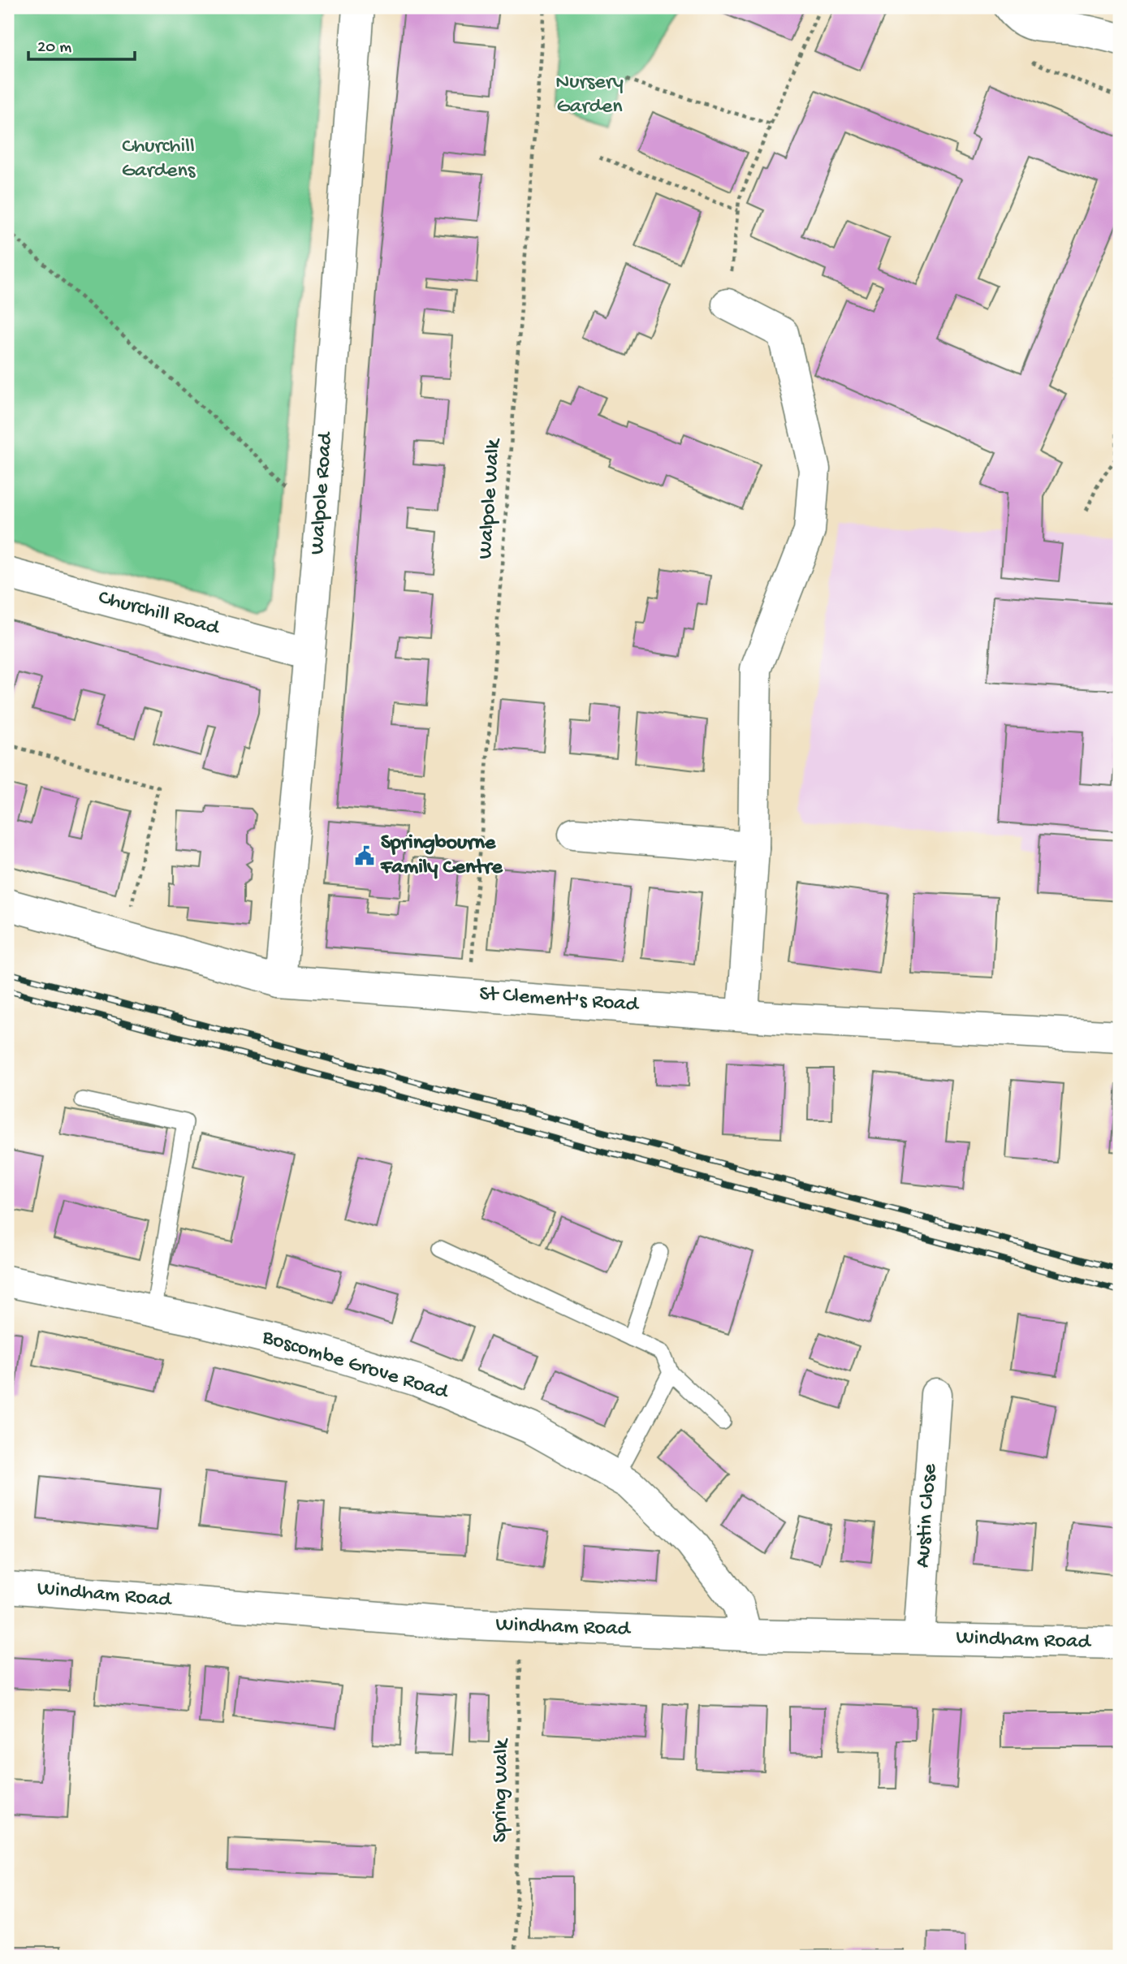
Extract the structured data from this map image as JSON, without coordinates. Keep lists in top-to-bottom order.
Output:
{
  "streets": {
    "street": [
      "Walpole Road",
      "Churchill Road",
      "St Clement's Road",
      "Boscombe Grove Road",
      "Austin Close",
      "Windham Road"
    ],
    "path": ["Walpole Walk", "Spring Walk"]
  },
  "crossings": [
    ["Walpole Road", "Churchill Road"],
    ["Walpole Road", "St Clement's Road"],
    ["Walpole Walk", "St Clement's Road"],
    ["Boscombe Grove Road", "Windham Road"],
    ["Austin Close", "Windham Road"],
    ["Windham Road", "Spring Walk"]
  ],
  "parks": ["Nursery Garden", "Churchill Gardens"],
  "places": {
    "public building": ["Springbourne Family Centre"]
  },
  "scale_bar": "20 m"
}
